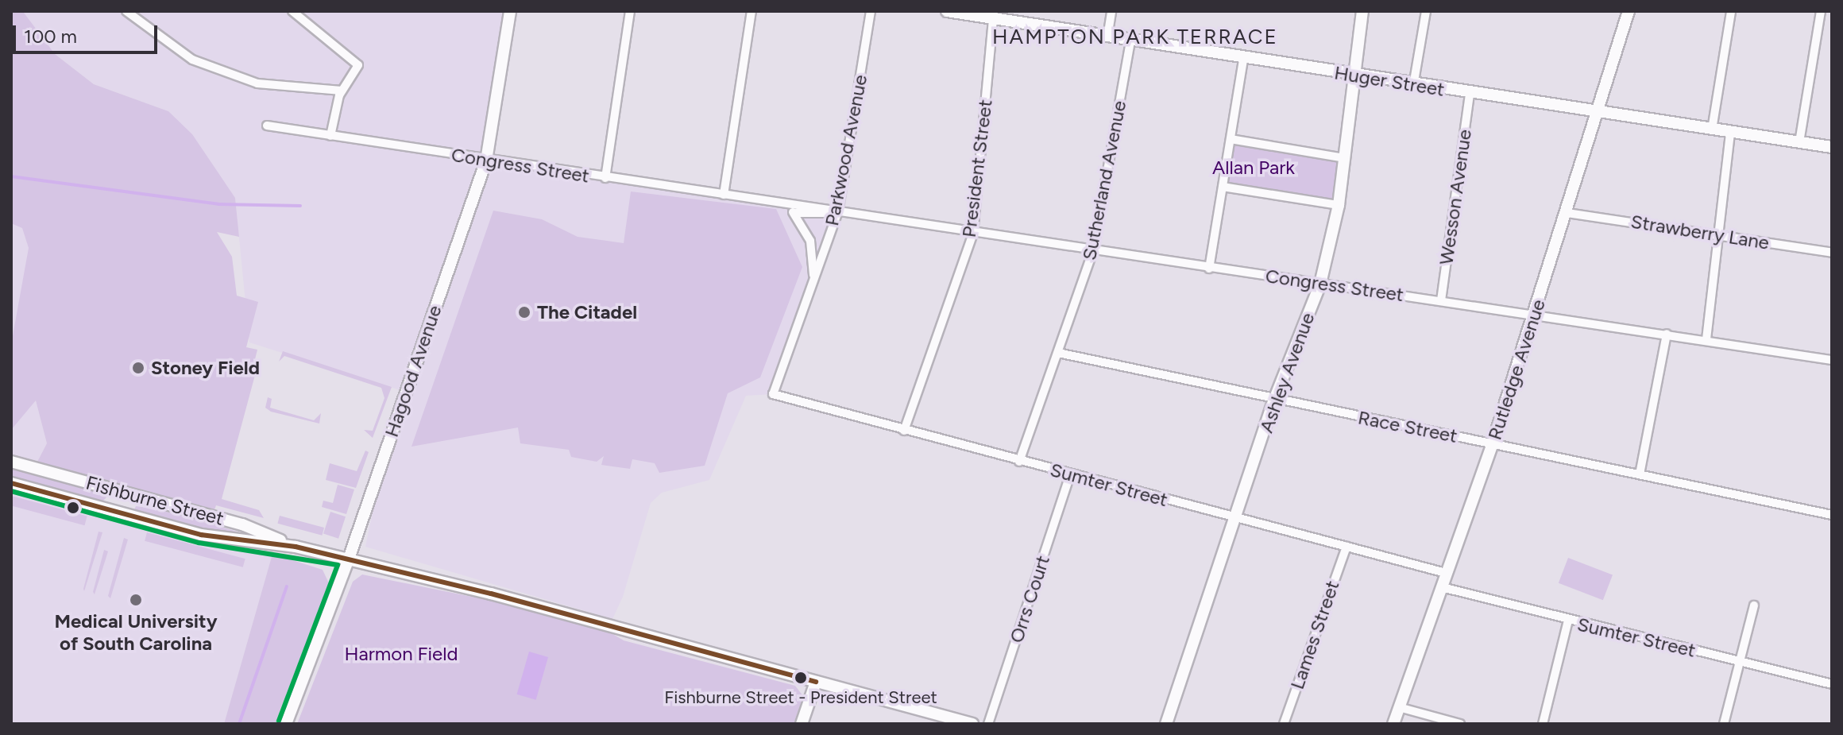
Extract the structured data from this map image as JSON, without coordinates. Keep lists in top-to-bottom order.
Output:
{
  "streets": {
    "street": [
      "Huger Street",
      "Parkwood Avenue",
      "Congress Street",
      "President Street",
      "Sutherland Avenue",
      "Wesson Avenue",
      "Strawberry Lane",
      "Rutledge Avenue",
      "Hagood Avenue",
      "Ashley Avenue",
      "Race Street",
      "Sumter Street",
      "Fishburne Street",
      "Orrs Court",
      "Lames Street"
    ]
  },
  "crossings": [
    ["Huger Street", "President Street"],
    ["Huger Street", "Sutherland Avenue"],
    ["Huger Street", "Wesson Avenue"],
    ["Huger Street", "Rutledge Avenue"],
    ["Huger Street", "Ashley Avenue"],
    ["Parkwood Avenue", "Congress Street"],
    ["Parkwood Avenue", "Sumter Street"],
    ["Congress Street", "President Street"],
    ["Congress Street", "Sutherland Avenue"],
    ["Congress Street", "Wesson Avenue"],
    ["Congress Street", "Rutledge Avenue"],
    ["Congress Street", "Hagood Avenue"],
    ["Congress Street", "Ashley Avenue"],
    ["President Street", "Sumter Street"],
    ["Sutherland Avenue", "Race Street"],
    ["Sutherland Avenue", "Sumter Street"],
    ["Strawberry Lane", "Rutledge Avenue"],
    ["Rutledge Avenue", "Race Street"],
    ["Rutledge Avenue", "Sumter Street"],
    ["Hagood Avenue", "Fishburne Street"],
    ["Ashley Avenue", "Race Street"],
    ["Ashley Avenue", "Sumter Street"],
    ["Sumter Street", "Orrs Court"],
    ["Sumter Street", "Lames Street"]
  ],
  "districts": ["HAMPTON PARK TERRACE"],
  "parks": ["Allan Park", "Harmon Field"],
  "places": [
    "The Citadel",
    "Stoney Field",
    "Medical University of South Carolina",
    "Fishburne Street - President Street"
  ],
  "scale_bar": "100 m"
}
